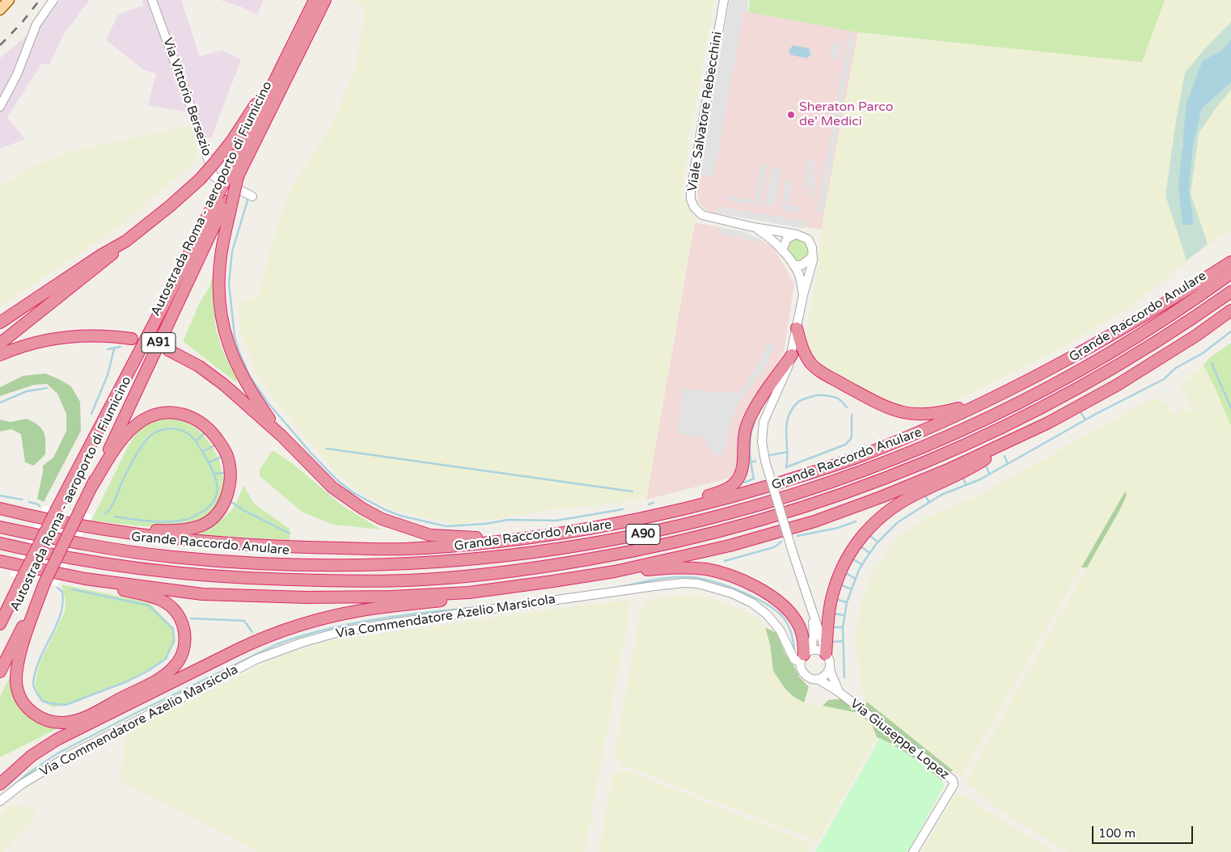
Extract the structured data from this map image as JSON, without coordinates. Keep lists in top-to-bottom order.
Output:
{
  "streets": {
    "highway": [
      "Autostrada Roma - aeroporto di Fiumicino",
      "Grande Raccordo Anulare",
      "A91",
      "A90"
    ],
    "street": [
      "Via Vittorio Bersezio",
      "Viale Salvatore Rebecchini",
      "Via Commendatore Azelio Marsicola",
      "Via Giuseppe Lopez"
    ]
  },
  "crossings": [
    ["Viale Salvatore Rebecchini", "Via Commendatore Azelio Marsicola"],
    ["Viale Salvatore Rebecchini", "Via Giuseppe Lopez"],
    ["Via Commendatore Azelio Marsicola", "Via Giuseppe Lopez"]
  ],
  "places": ["Sheraton Parco de' Medici"],
  "scale_bar": "100 m"
}
